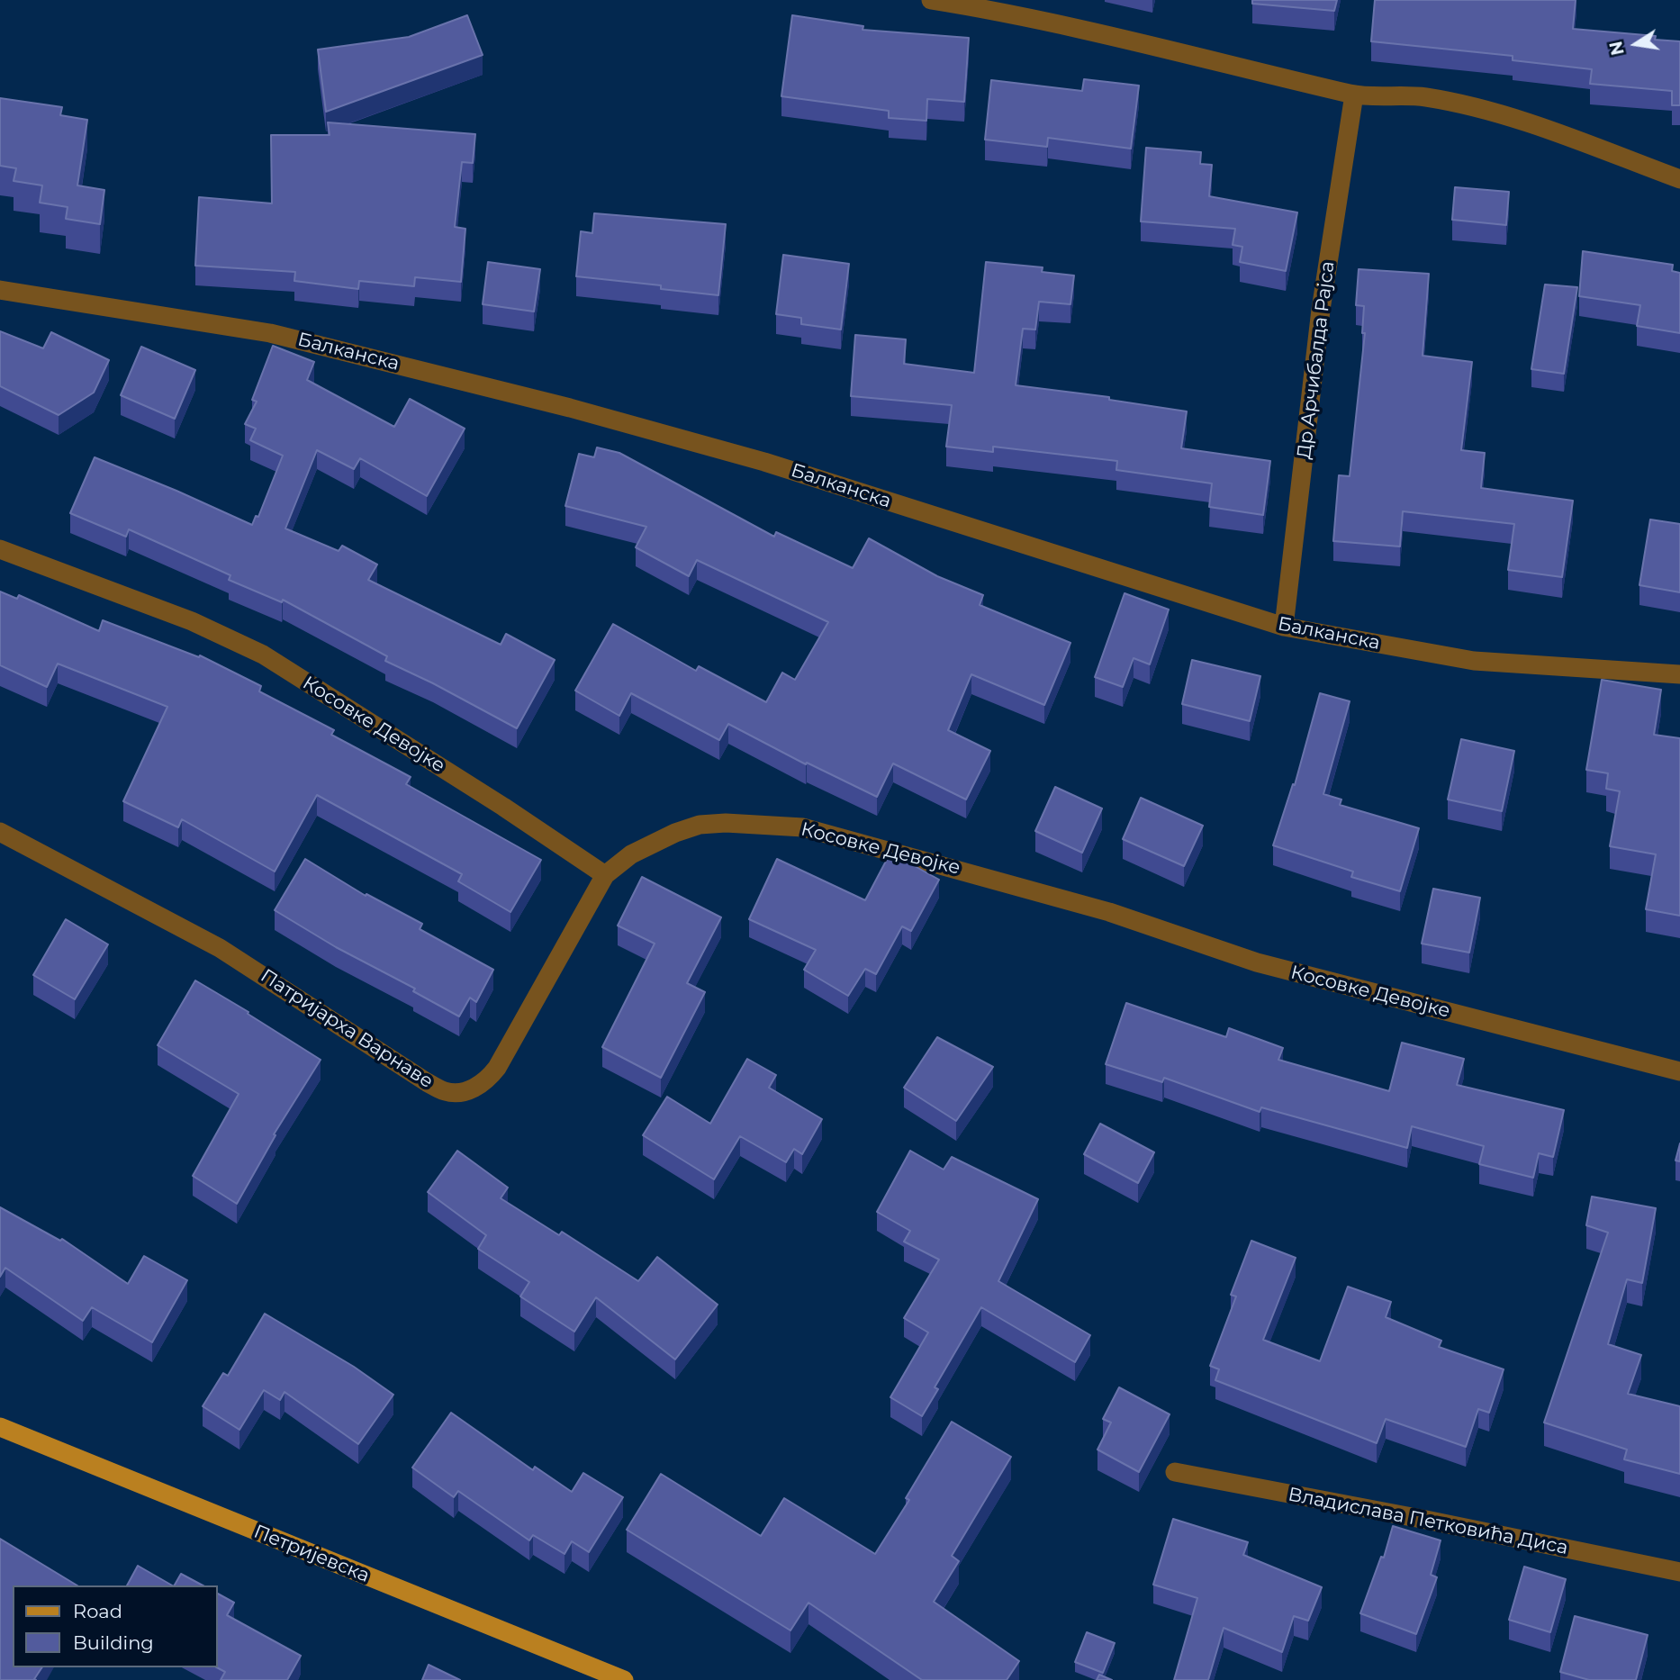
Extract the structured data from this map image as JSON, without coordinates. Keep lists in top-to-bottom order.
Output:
{
  "streets": {
    "main road": ["Петријевска"],
    "street": [
      "Балканска",
      "Др Арчибалда Рајса",
      "Косовке Девојке",
      "Патријарха Варнаве",
      "Владислава Петковића Диса"
    ]
  },
  "crossings": [
    ["Балканска", "Др Арчибалда Рајса"],
    ["Косовке Девојке", "Патријарха Варнаве"]
  ],
  "legend": ["Road", "Building"],
  "north": "left"
}
